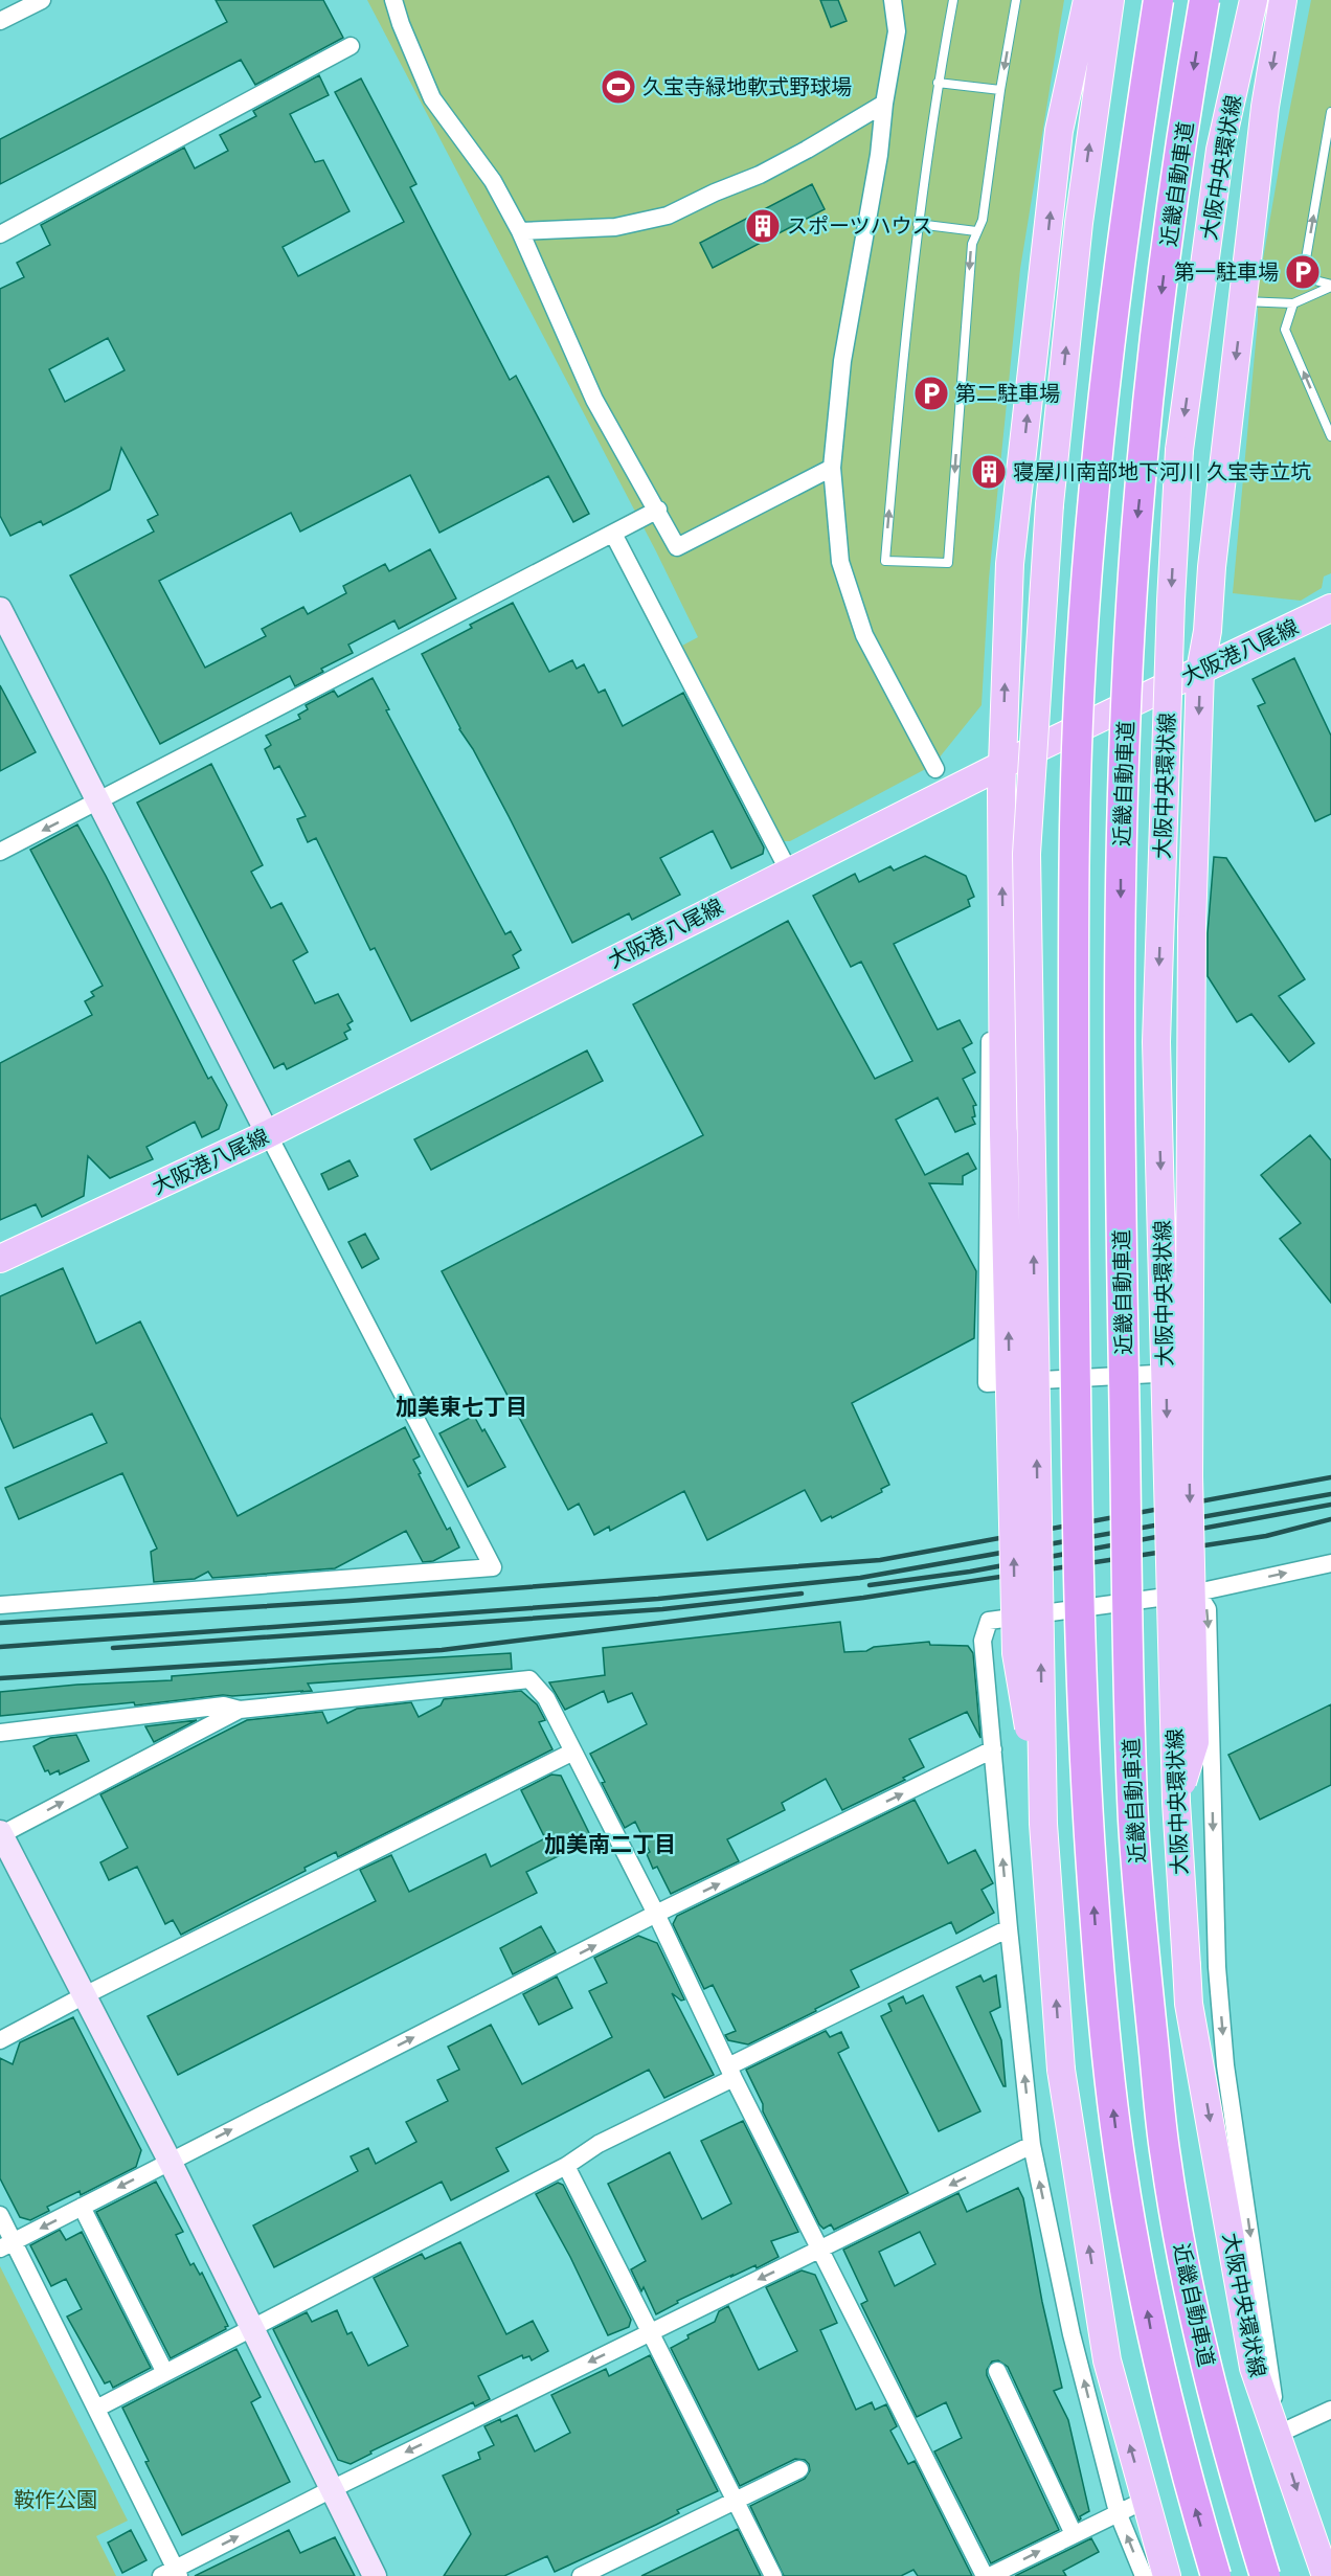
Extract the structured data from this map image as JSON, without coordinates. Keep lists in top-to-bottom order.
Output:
{
  "streets": {
    "highway": ["近畿自動車道"],
    "main road": ["大阪中央環状線", "大阪港八尾線"]
  },
  "districts": ["加美東七丁目", "加美南二丁目"],
  "parks": ["鞍作公園"],
  "places": {
    "sports": ["久宝寺緑地軟式野球場"],
    "building": ["スポーツハウス", "寝屋川南部地下河川 久宝寺立坑"],
    "parking": ["第一駐車場", "第二駐車場"]
  }
}
